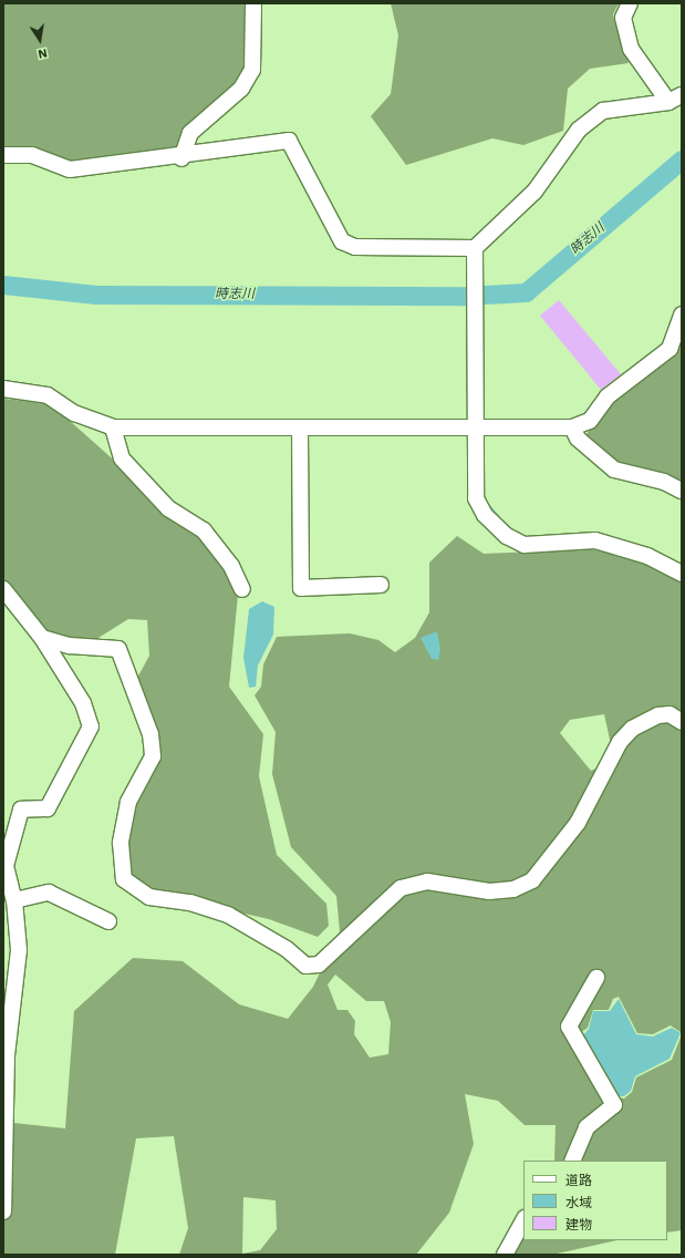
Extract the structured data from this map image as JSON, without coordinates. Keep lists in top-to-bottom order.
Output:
{
  "water": ["時志川"],
  "legend": ["道路", "水域", "建物"],
  "north": "bottom"
}
